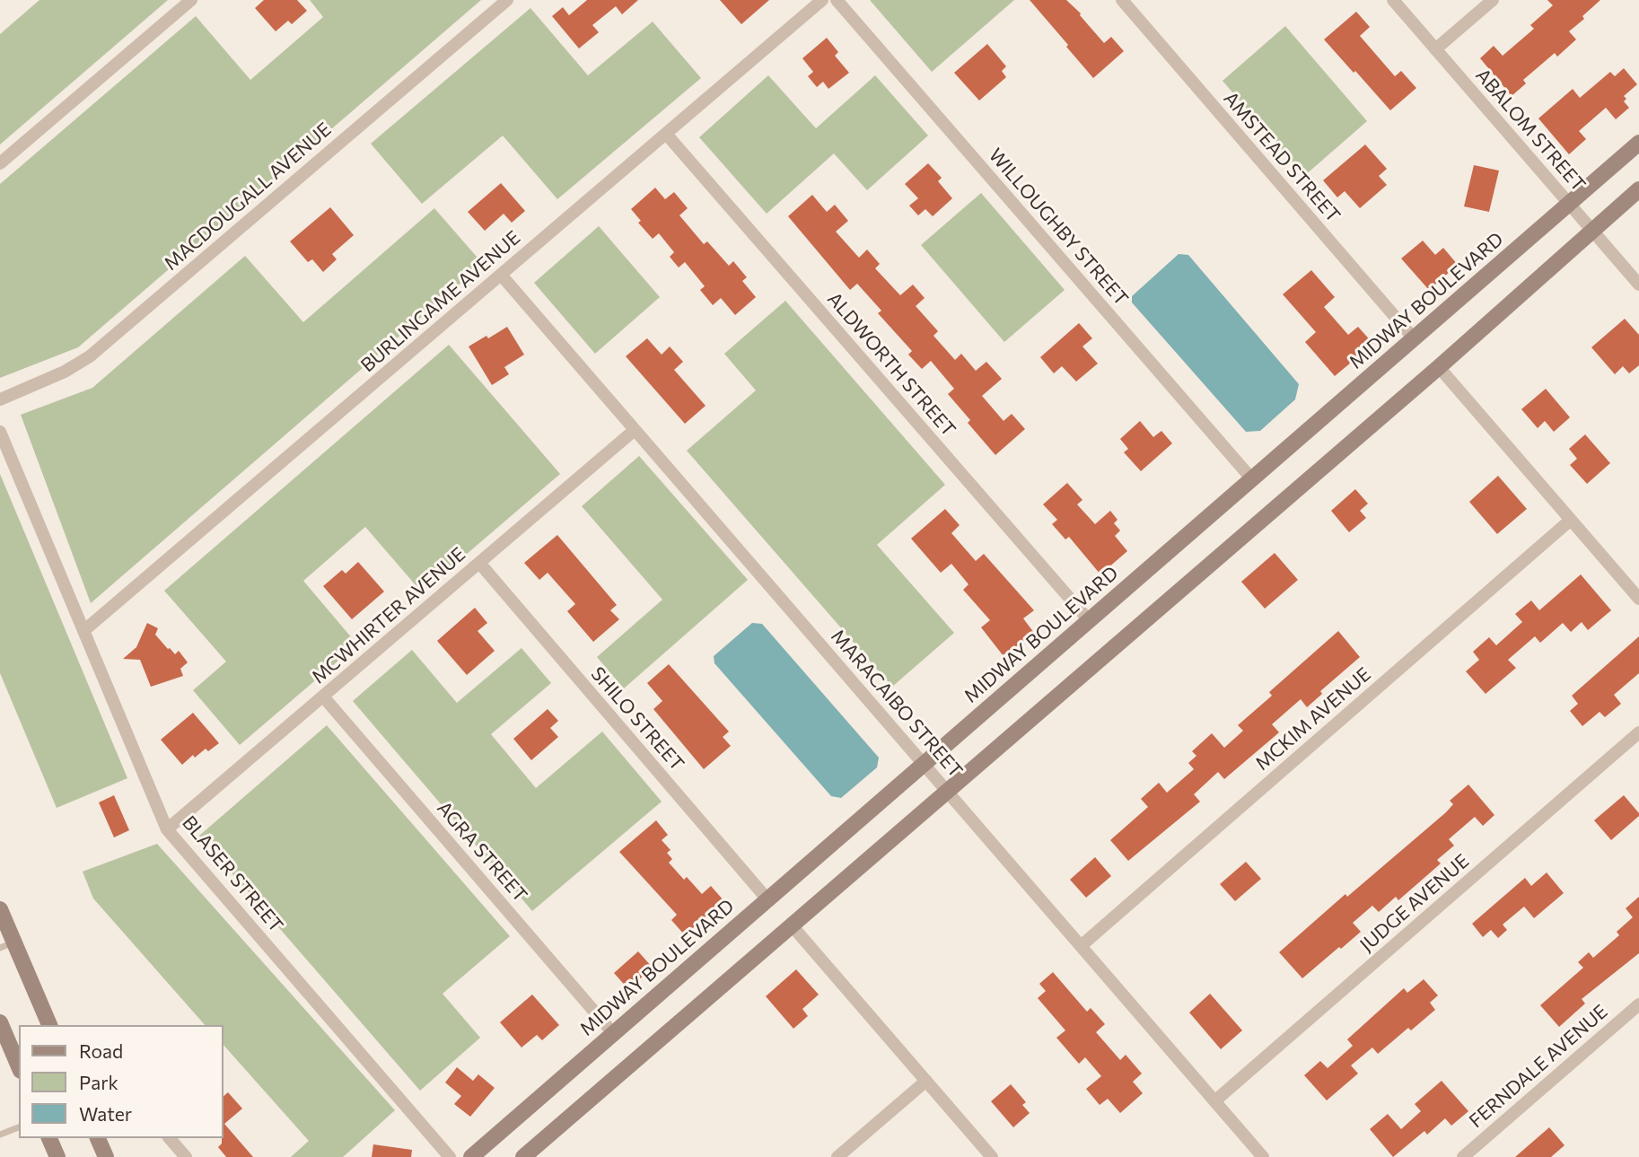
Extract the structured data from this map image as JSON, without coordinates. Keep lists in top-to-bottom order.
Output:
{
  "streets": {
    "street": [
      "ABALOM STREET",
      "AMSTEAD STREET",
      "MACDOUGALL AVENUE",
      "WILLOUGHBY STREET",
      "MIDWAY BOULEVARD",
      "BURLINGAME AVENUE",
      "ALDWORTH STREET",
      "MCWHIRTER AVENUE",
      "MARACAIBO STREET",
      "SHILO STREET",
      "MCKIM AVENUE",
      "AGRA STREET",
      "BLASER STREET",
      "JUDGE AVENUE",
      "FERNDALE AVENUE"
    ]
  },
  "crossings": [
    ["ABALOM STREET", "MIDWAY BOULEVARD"],
    ["AMSTEAD STREET", "MIDWAY BOULEVARD"],
    ["WILLOUGHBY STREET", "MIDWAY BOULEVARD"],
    ["MIDWAY BOULEVARD", "ALDWORTH STREET"],
    ["MIDWAY BOULEVARD", "MARACAIBO STREET"],
    ["MIDWAY BOULEVARD", "SHILO STREET"],
    ["MIDWAY BOULEVARD", "AGRA STREET"],
    ["BURLINGAME AVENUE", "ALDWORTH STREET"],
    ["BURLINGAME AVENUE", "MARACAIBO STREET"],
    ["BURLINGAME AVENUE", "BLASER STREET"],
    ["MCWHIRTER AVENUE", "MARACAIBO STREET"],
    ["MCWHIRTER AVENUE", "SHILO STREET"],
    ["MCWHIRTER AVENUE", "AGRA STREET"],
    ["MCWHIRTER AVENUE", "BLASER STREET"],
    ["MARACAIBO STREET", "MCKIM AVENUE"],
    ["MARACAIBO STREET", "JUDGE AVENUE"]
  ],
  "legend": ["Road", "Park", "Water"]
}
